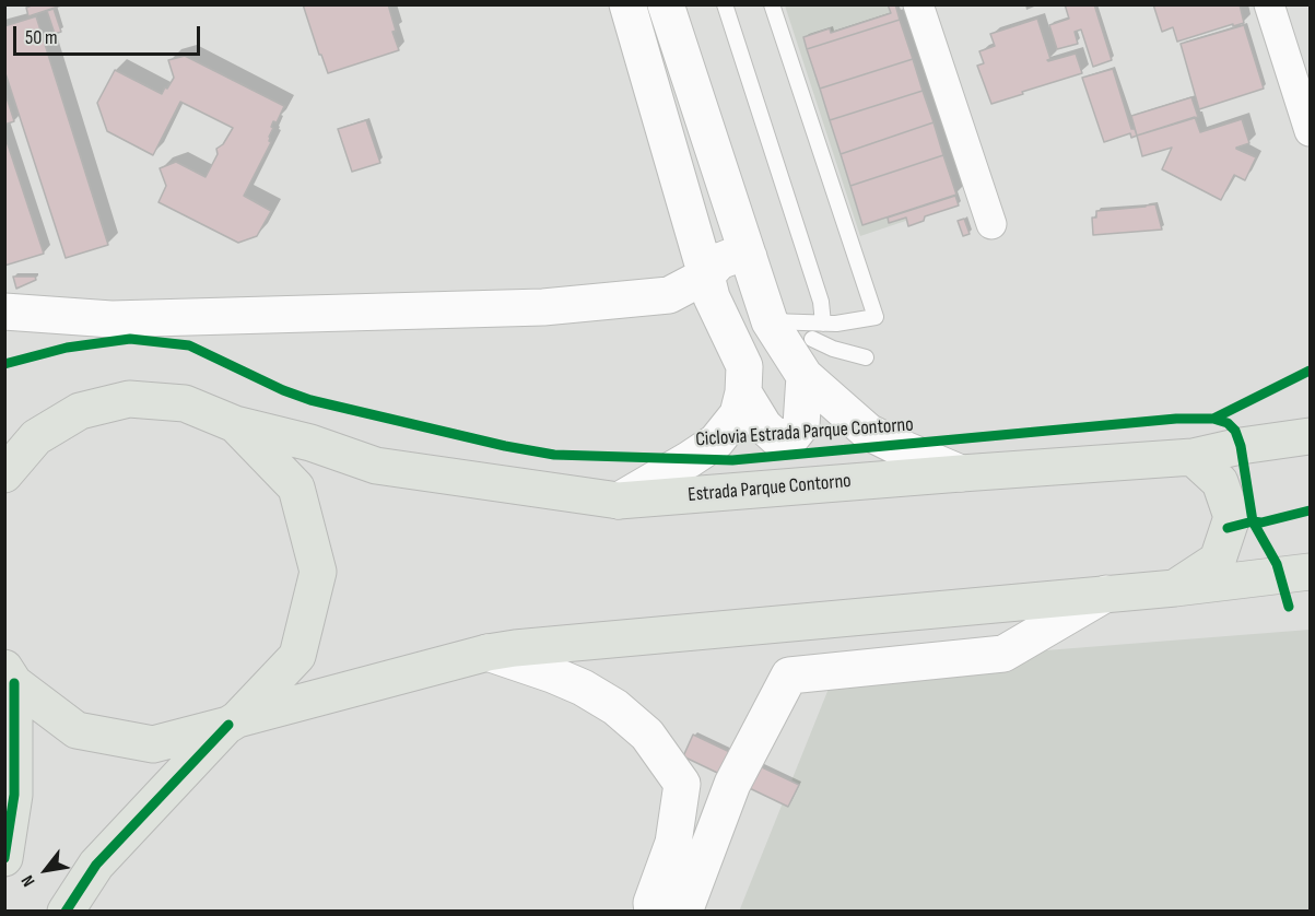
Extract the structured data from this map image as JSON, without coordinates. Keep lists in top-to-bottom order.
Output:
{
  "streets": {
    "highway": ["Estrada Parque Contorno"],
    "cycle path": ["Ciclovia Estrada Parque Contorno"]
  },
  "scale_bar": "50 m",
  "north": "bottom left"
}
